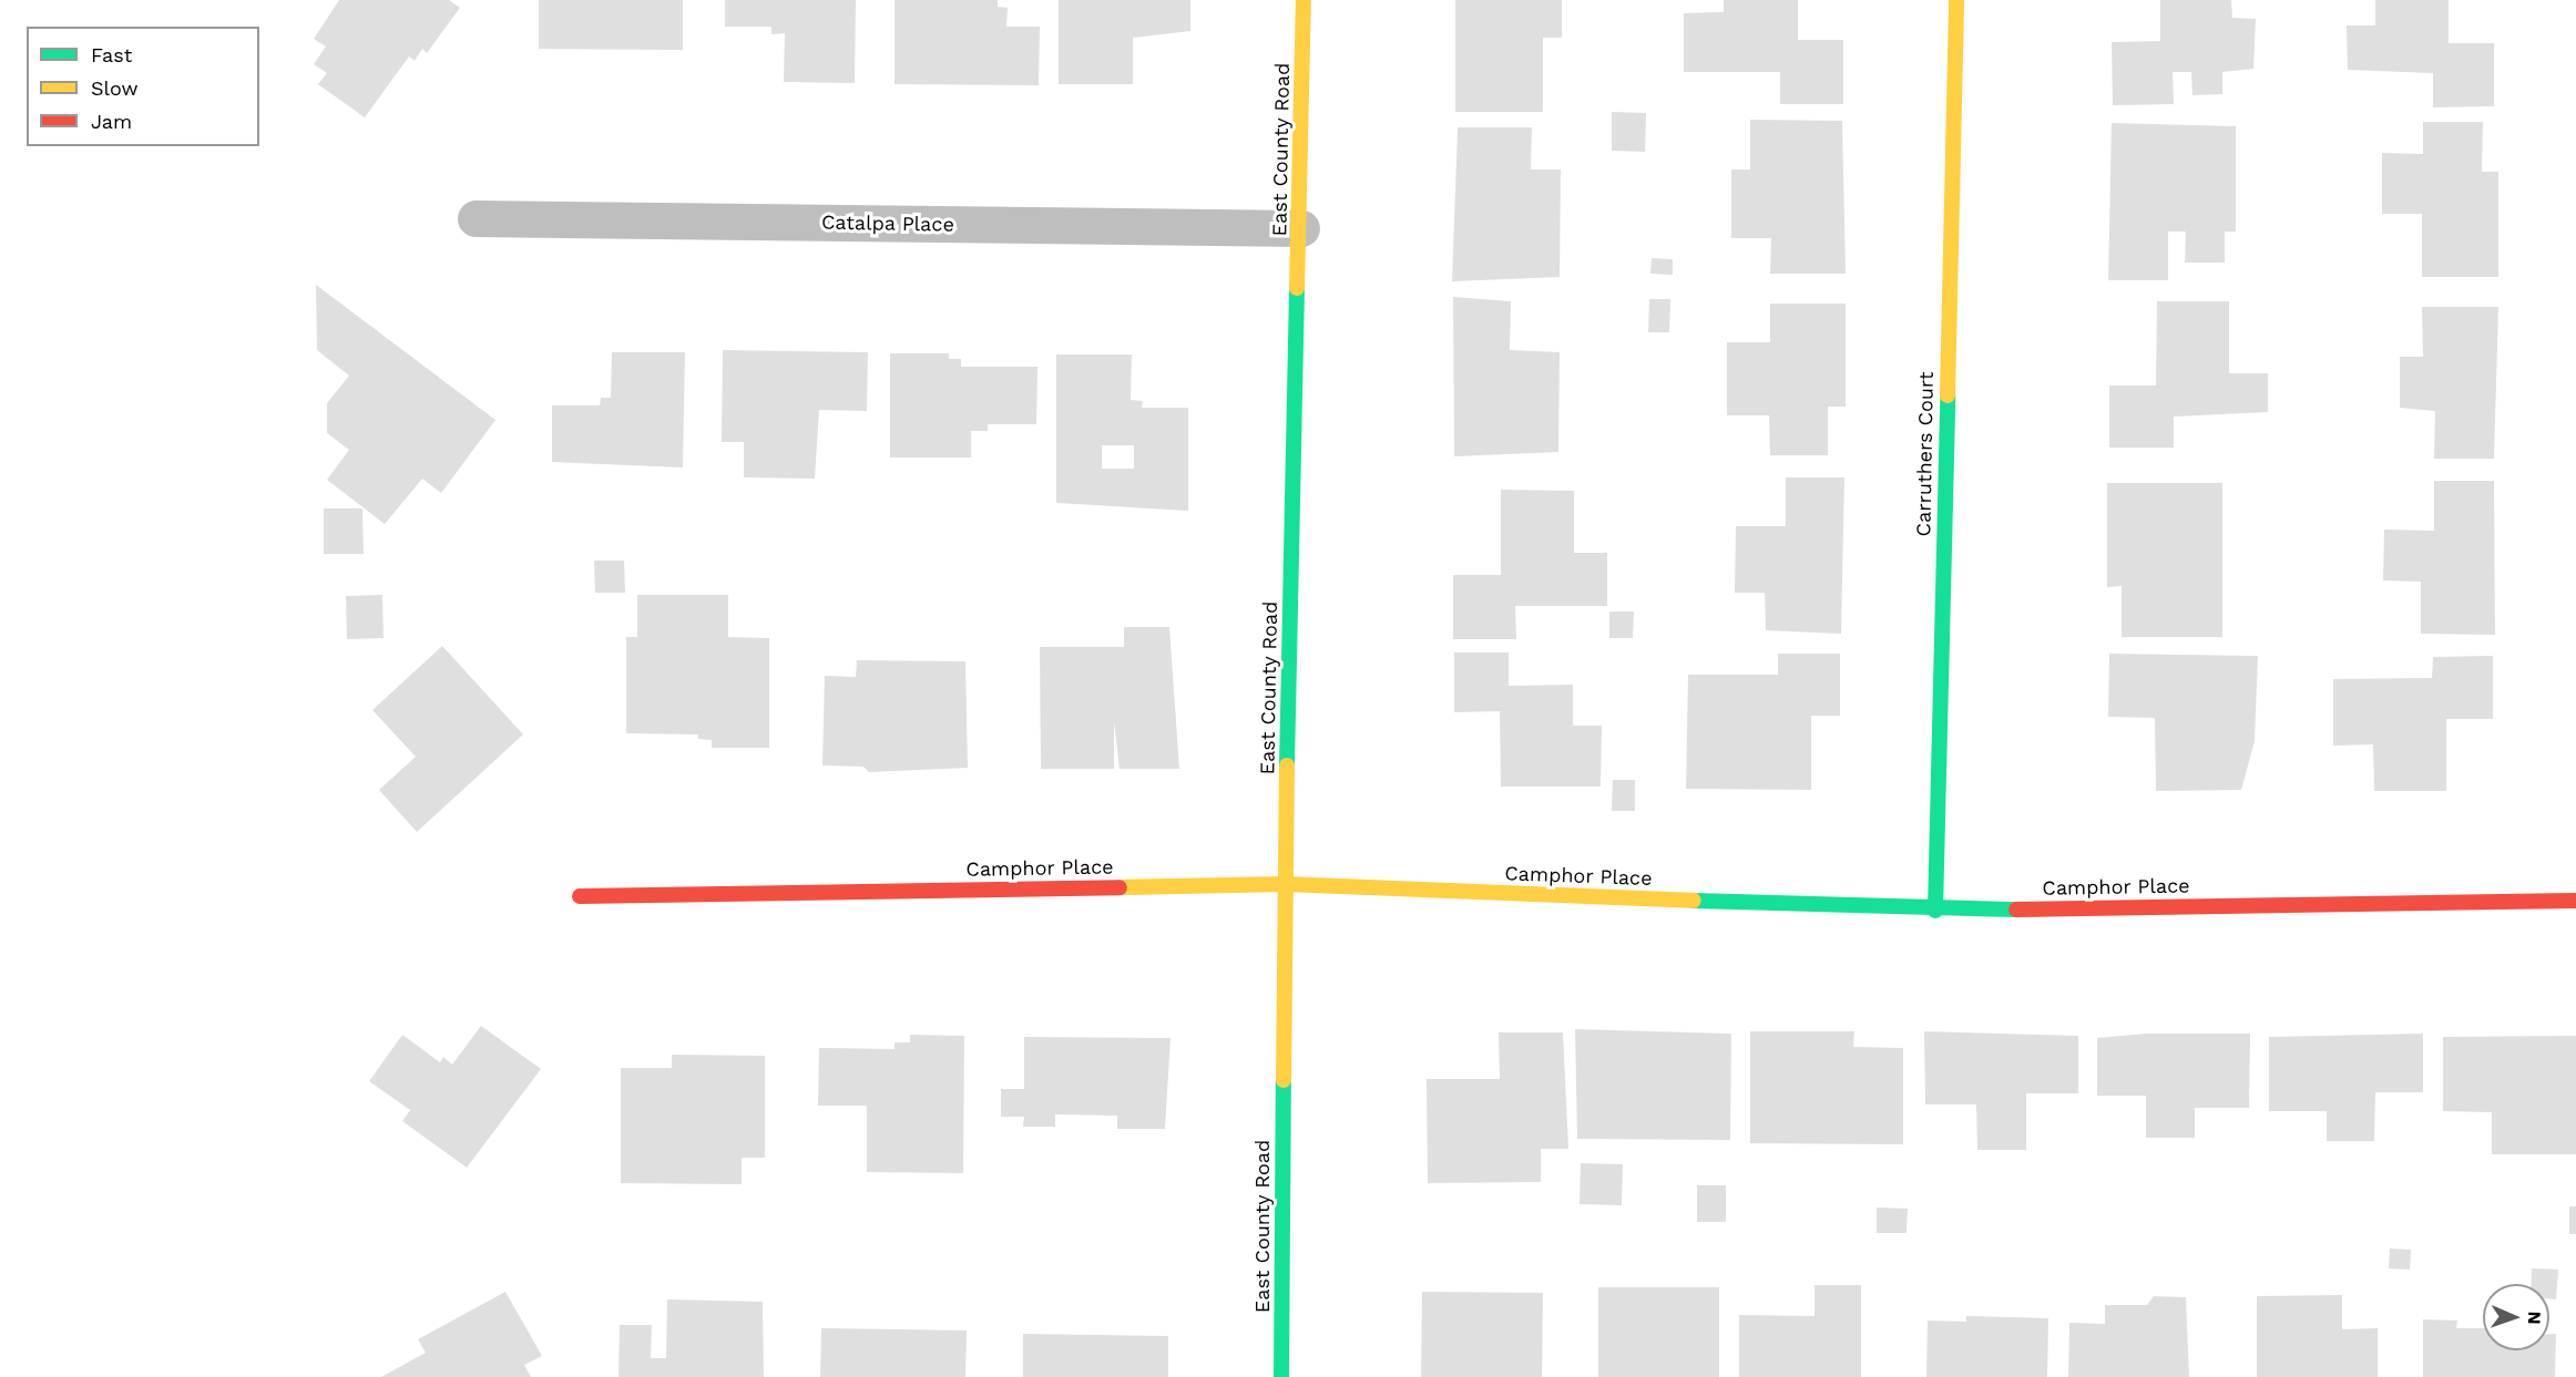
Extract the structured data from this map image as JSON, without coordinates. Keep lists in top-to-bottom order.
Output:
{
  "streets": {
    "street": [
      "East County Road",
      "Catalpa Place",
      "Carruthers Court",
      "Camphor Place"
    ]
  },
  "crossings": [
    ["East County Road", "Catalpa Place"],
    ["East County Road", "Camphor Place"],
    ["Carruthers Court", "Camphor Place"]
  ],
  "legend": ["Fast", "Slow", "Jam"],
  "north": "right"
}
